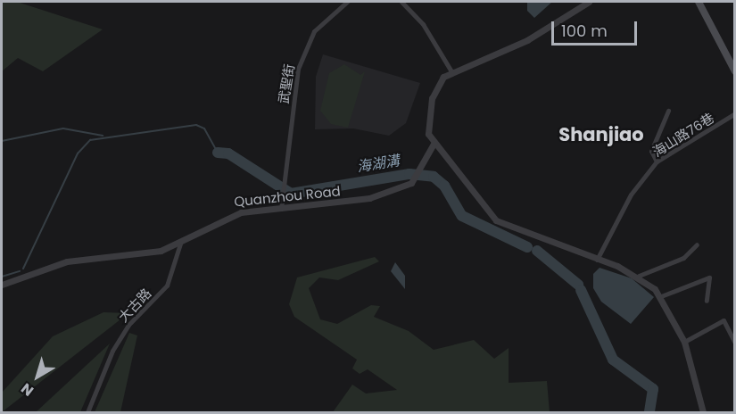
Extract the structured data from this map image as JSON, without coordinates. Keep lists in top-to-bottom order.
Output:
{
  "streets": {
    "street": [
      "武聖街",
      "海山路76巷",
      "Quanzhou Road",
      "大古路"
    ]
  },
  "crossings": [
    ["武聖街", "Quanzhou Road"],
    ["Quanzhou Road", "大古路"]
  ],
  "districts": ["Shanjiao"],
  "water": ["海湖溝"],
  "scale_bar": "100 m",
  "north": "bottom left"
}
